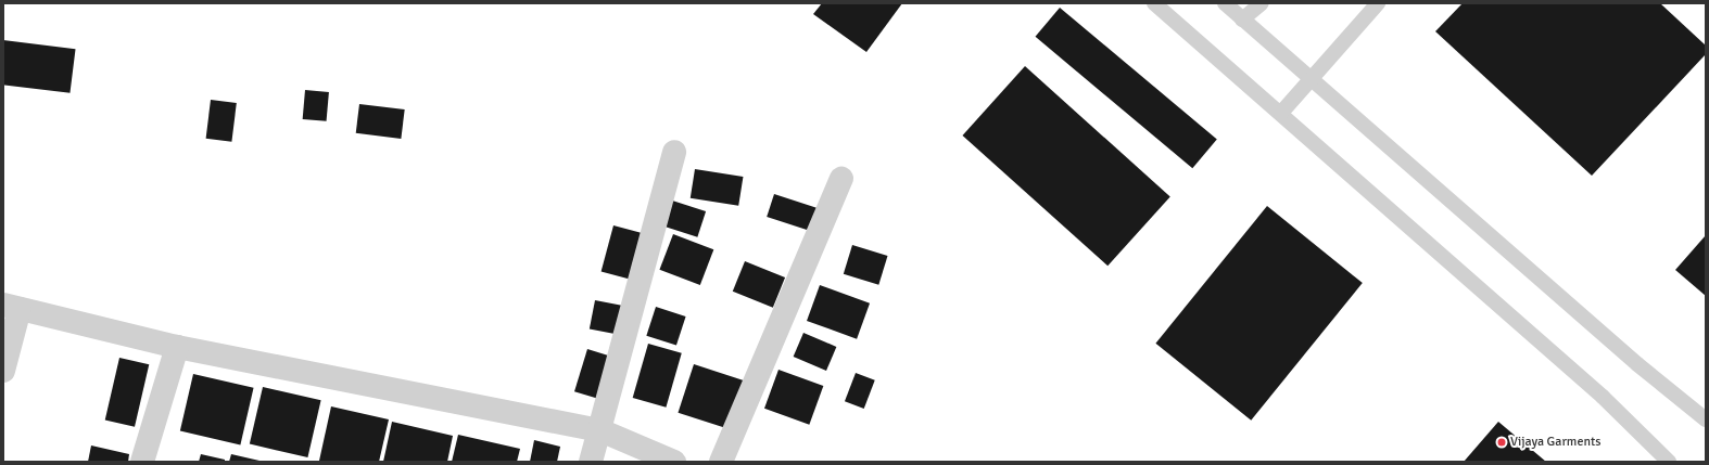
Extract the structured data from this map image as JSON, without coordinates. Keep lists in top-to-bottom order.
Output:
{
  "places": ["Vijaya Garments"]
}
